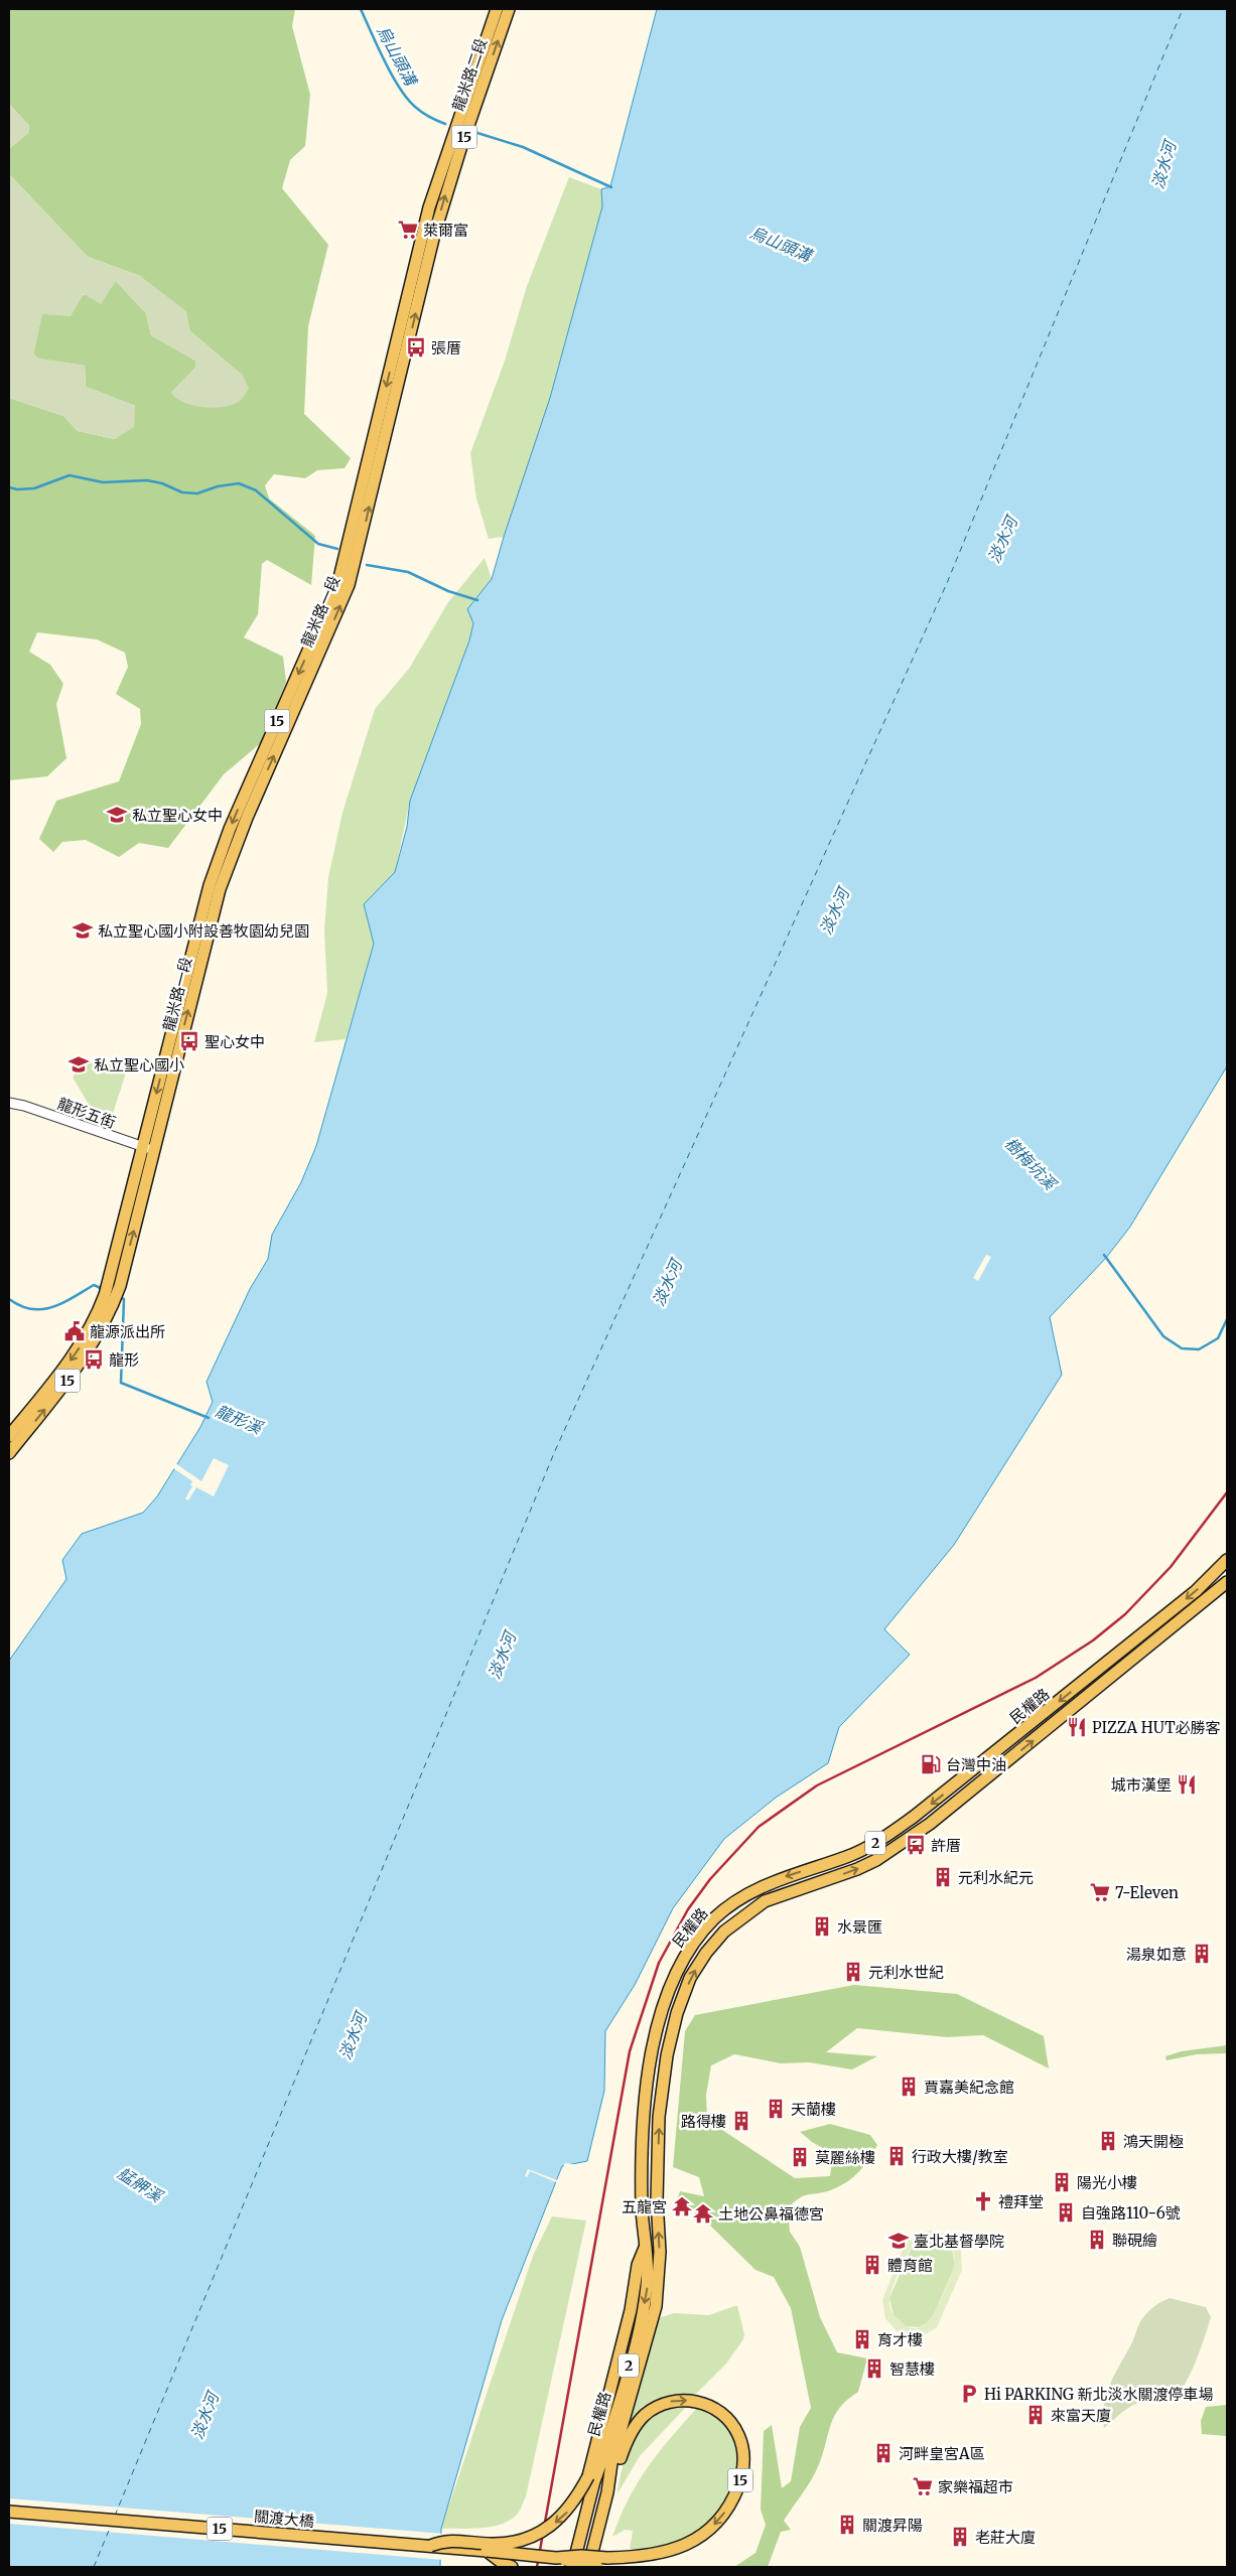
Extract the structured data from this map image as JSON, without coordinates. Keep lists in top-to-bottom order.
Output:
{
  "streets": {
    "main road": [
      "龍米路二段",
      "15",
      "龍米路一段",
      "民權路",
      "2",
      "關渡大橋"
    ],
    "street": ["龍形五街"]
  },
  "crossings": [
    ["龍米路二段", "龍米路一段"],
    ["龍米路一段", "龍形五街"],
    ["民權路", "關渡大橋"]
  ],
  "water": [
    "烏山頭溝",
    "淡水河",
    "樹梅坑溪",
    "龍形溪",
    "艋舺溪"
  ],
  "places": {
    "supermarket": ["萊爾富", "7-Eleven", "家樂福超市"],
    "bus stop": [
      "張厝",
      "聖心女中",
      "龍形",
      "許厝"
    ],
    "school or university": [
      "私立聖心女中",
      "私立聖心國小附設善牧園幼兒園",
      "私立聖心國小",
      "臺北基督學院"
    ],
    "public building": ["龍源派出所"],
    "restaurant": ["PIZZA HUT必勝客", "城市漢堡"],
    "fuel station": ["台灣中油"],
    "building": [
      "元利水紀元",
      "水景匯",
      "湯泉如意",
      "元利水世紀",
      "賈嘉美紀念館",
      "天蘭樓",
      "路得樓",
      "鴻天開極",
      "行政大樓/教室",
      "莫麗絲樓",
      "陽光小樓",
      "自強路110-6號",
      "聯硯繪",
      "體育館",
      "育才樓",
      "智慧樓",
      "來富天廈",
      "河畔皇宮A區",
      "關渡昇陽",
      "老莊大廈"
    ],
    "church": ["禮拜堂"],
    "temple": ["五龍宮", "土地公鼻福德宮"],
    "parking": ["Hi PARKING 新北淡水關渡停車場"]
  }
}
